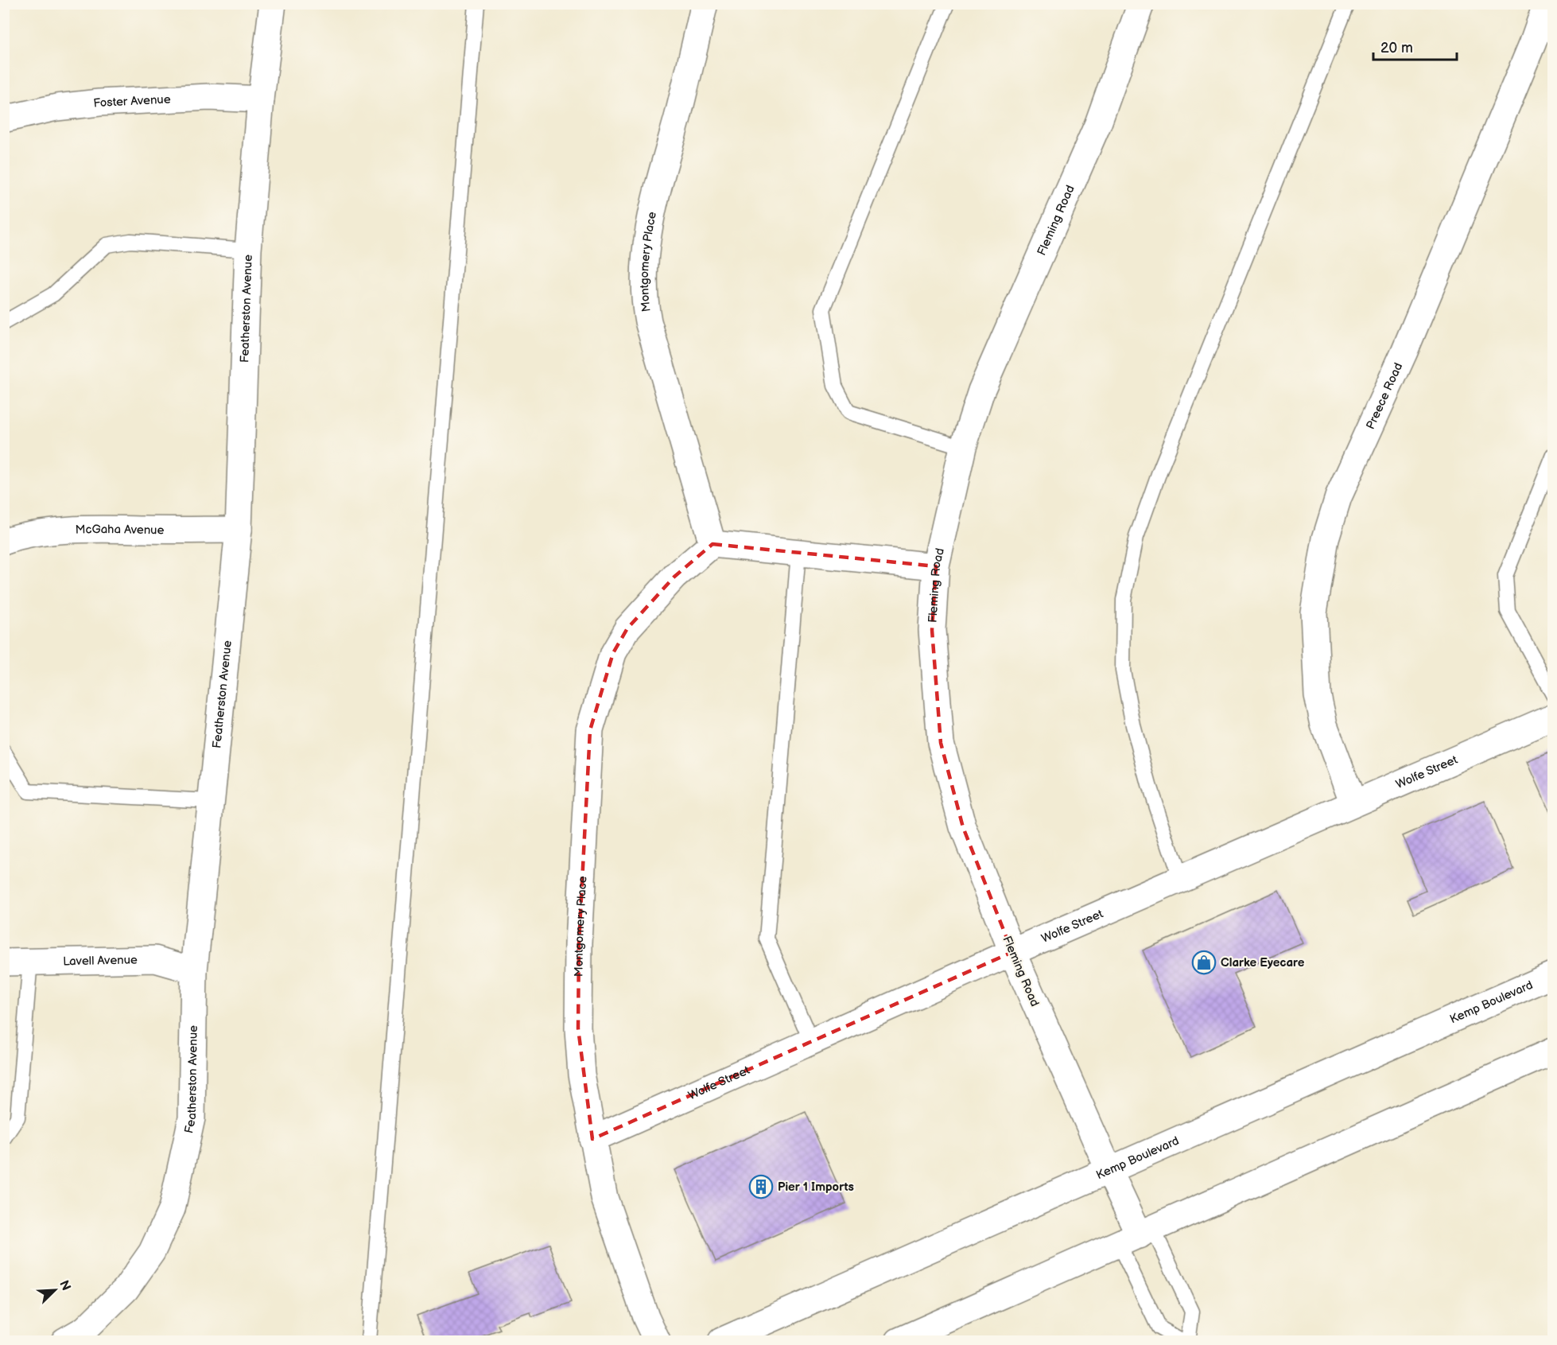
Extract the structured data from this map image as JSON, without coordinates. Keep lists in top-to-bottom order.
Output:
{
  "streets": {
    "street": [
      "Foster Avenue",
      "Fleming Road",
      "Montgomery Place",
      "Featherston Avenue",
      "Preece Road",
      "McGaha Avenue",
      "Wolfe Street",
      "Lavell Avenue",
      "Kemp Boulevard"
    ]
  },
  "crossings": [
    ["Foster Avenue", "Featherston Avenue"],
    ["Fleming Road", "Wolfe Street"],
    ["Fleming Road", "Kemp Boulevard"],
    ["Montgomery Place", "Wolfe Street"],
    ["Featherston Avenue", "McGaha Avenue"],
    ["Featherston Avenue", "Lavell Avenue"],
    ["Preece Road", "Wolfe Street"]
  ],
  "places": {
    "shop": ["Clarke Eyecare"],
    "building": ["Pier 1 Imports"]
  },
  "scale_bar": "20 m",
  "north": "top right"
}
